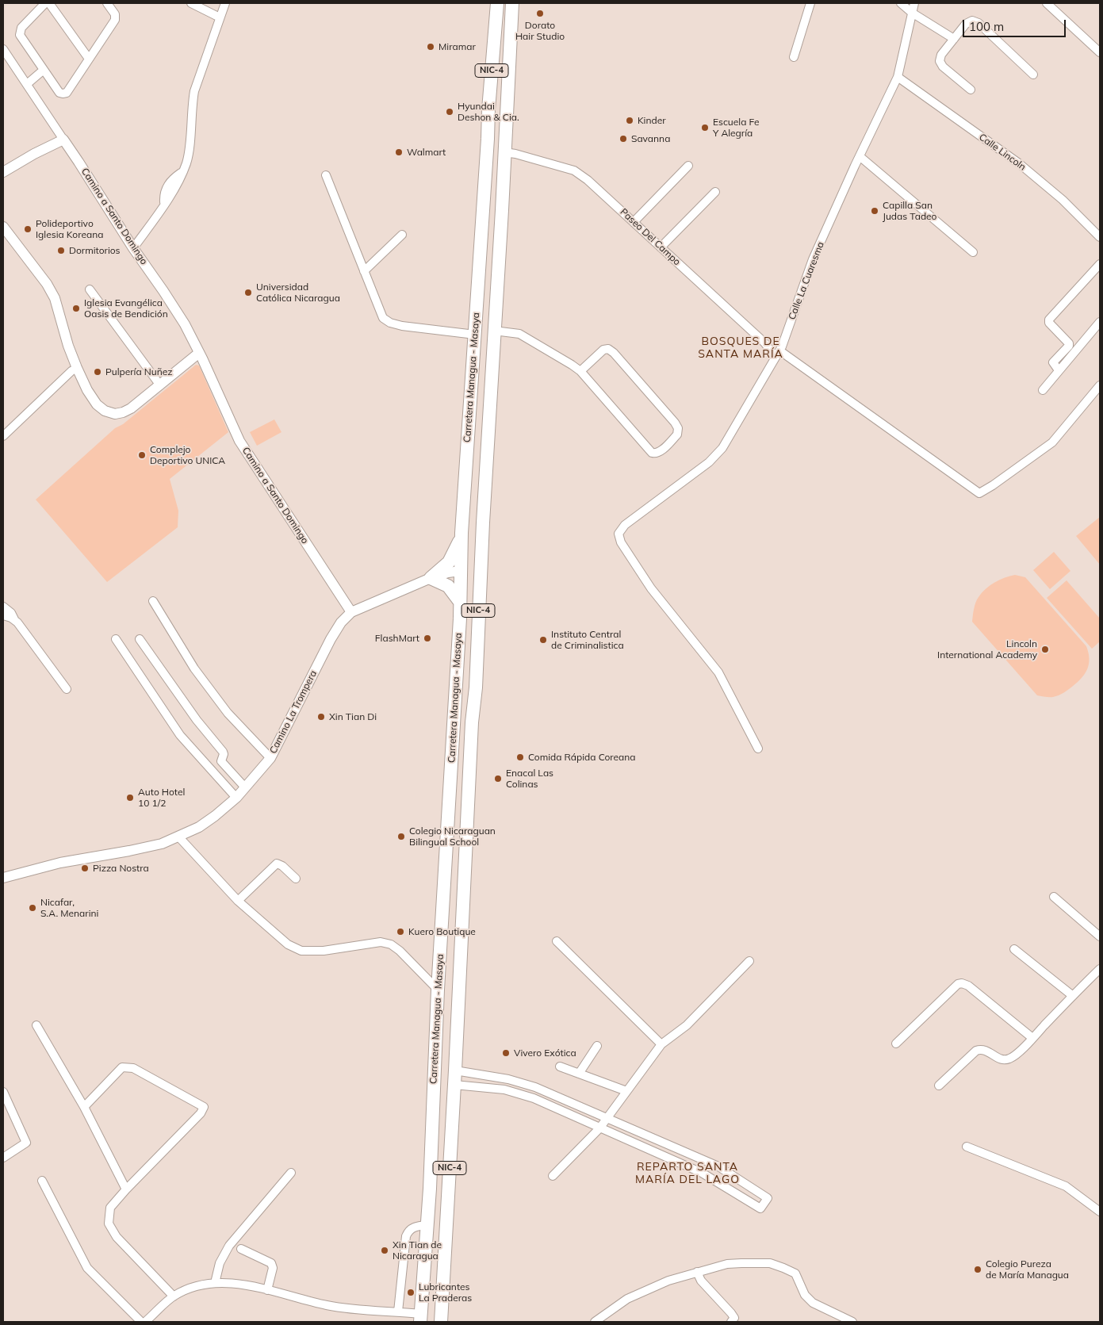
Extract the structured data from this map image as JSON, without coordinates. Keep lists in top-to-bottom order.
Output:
{
  "streets": {
    "highway": ["NIC-4", "Carretera Managua - Masaya"],
    "street": [
      "Calle Lincoln",
      "Camino a Santo Domingo",
      "Paseo Del Campo",
      "Calle La Cuaresma",
      "Camino La Trompera"
    ]
  },
  "crossings": [
    ["Calle Lincoln", "Calle La Cuaresma"],
    ["Camino a Santo Domingo", "Camino La Trompera"],
    ["Paseo Del Campo", "Calle La Cuaresma"],
    ["Paseo Del Campo", "Carretera Managua - Masaya"]
  ],
  "districts": ["BOSQUES DE SANTA MARÍA", "REPARTO SANTA MARÍA DEL LAGO"],
  "places": [
    "Dorato Hair Studio",
    "Miramar",
    "Hyundai Deshon & Cia.",
    "Kinder",
    "Escuela Fe Y Alegría",
    "Savanna",
    "Walmart",
    "Capilla San Judas Tadeo",
    "Polideportivo Iglesia Koreana",
    "Dormitorios",
    "Universidad Católica Nicaragua",
    "Iglesia Evangélica Oasis de Bendición",
    "Pulpería Nuñez",
    "Complejo Deportivo UNICA",
    "FlashMart",
    "Instituto Central de Criminalistica",
    "Lincoln International Academy",
    "Xin Tian Di",
    "Comida Rápida Coreana",
    "Enacal Las Colinas",
    "Auto Hotel 10 1/2",
    "Colegio Nicaraguan Bilingual School",
    "Pizza Nostra",
    "Nicafar, S.A. Menarini",
    "Kuero Boutique",
    "Vivero Exótica",
    "Xin Tian de Nicaragua",
    "Colegio Pureza de María Managua",
    "Lubricantes La Praderas"
  ],
  "scale_bar": "100 m"
}
